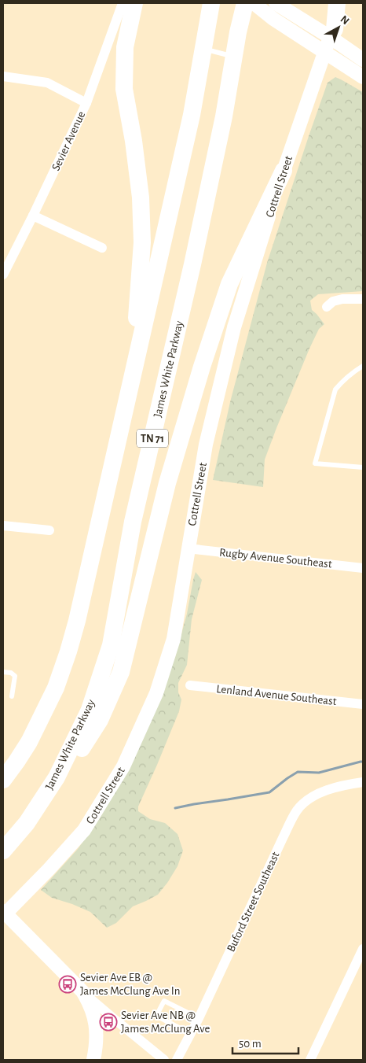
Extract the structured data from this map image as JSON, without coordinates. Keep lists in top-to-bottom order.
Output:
{
  "streets": {
    "highway": ["James White Parkway", "TN 71"],
    "street": [
      "Sevier Avenue",
      "Cottrell Street",
      "Rugby Avenue Southeast",
      "Lenland Avenue Southeast",
      "Buford Street Southeast"
    ]
  },
  "crossings": [
    ["Cottrell Street", "Rugby Avenue Southeast"]
  ],
  "places": {
    "bus stop": ["Sevier Ave EB @ James McClung Ave In", "Sevier Ave NB @ James McClung Ave"]
  },
  "scale_bar": "50 m",
  "north": "top right"
}
